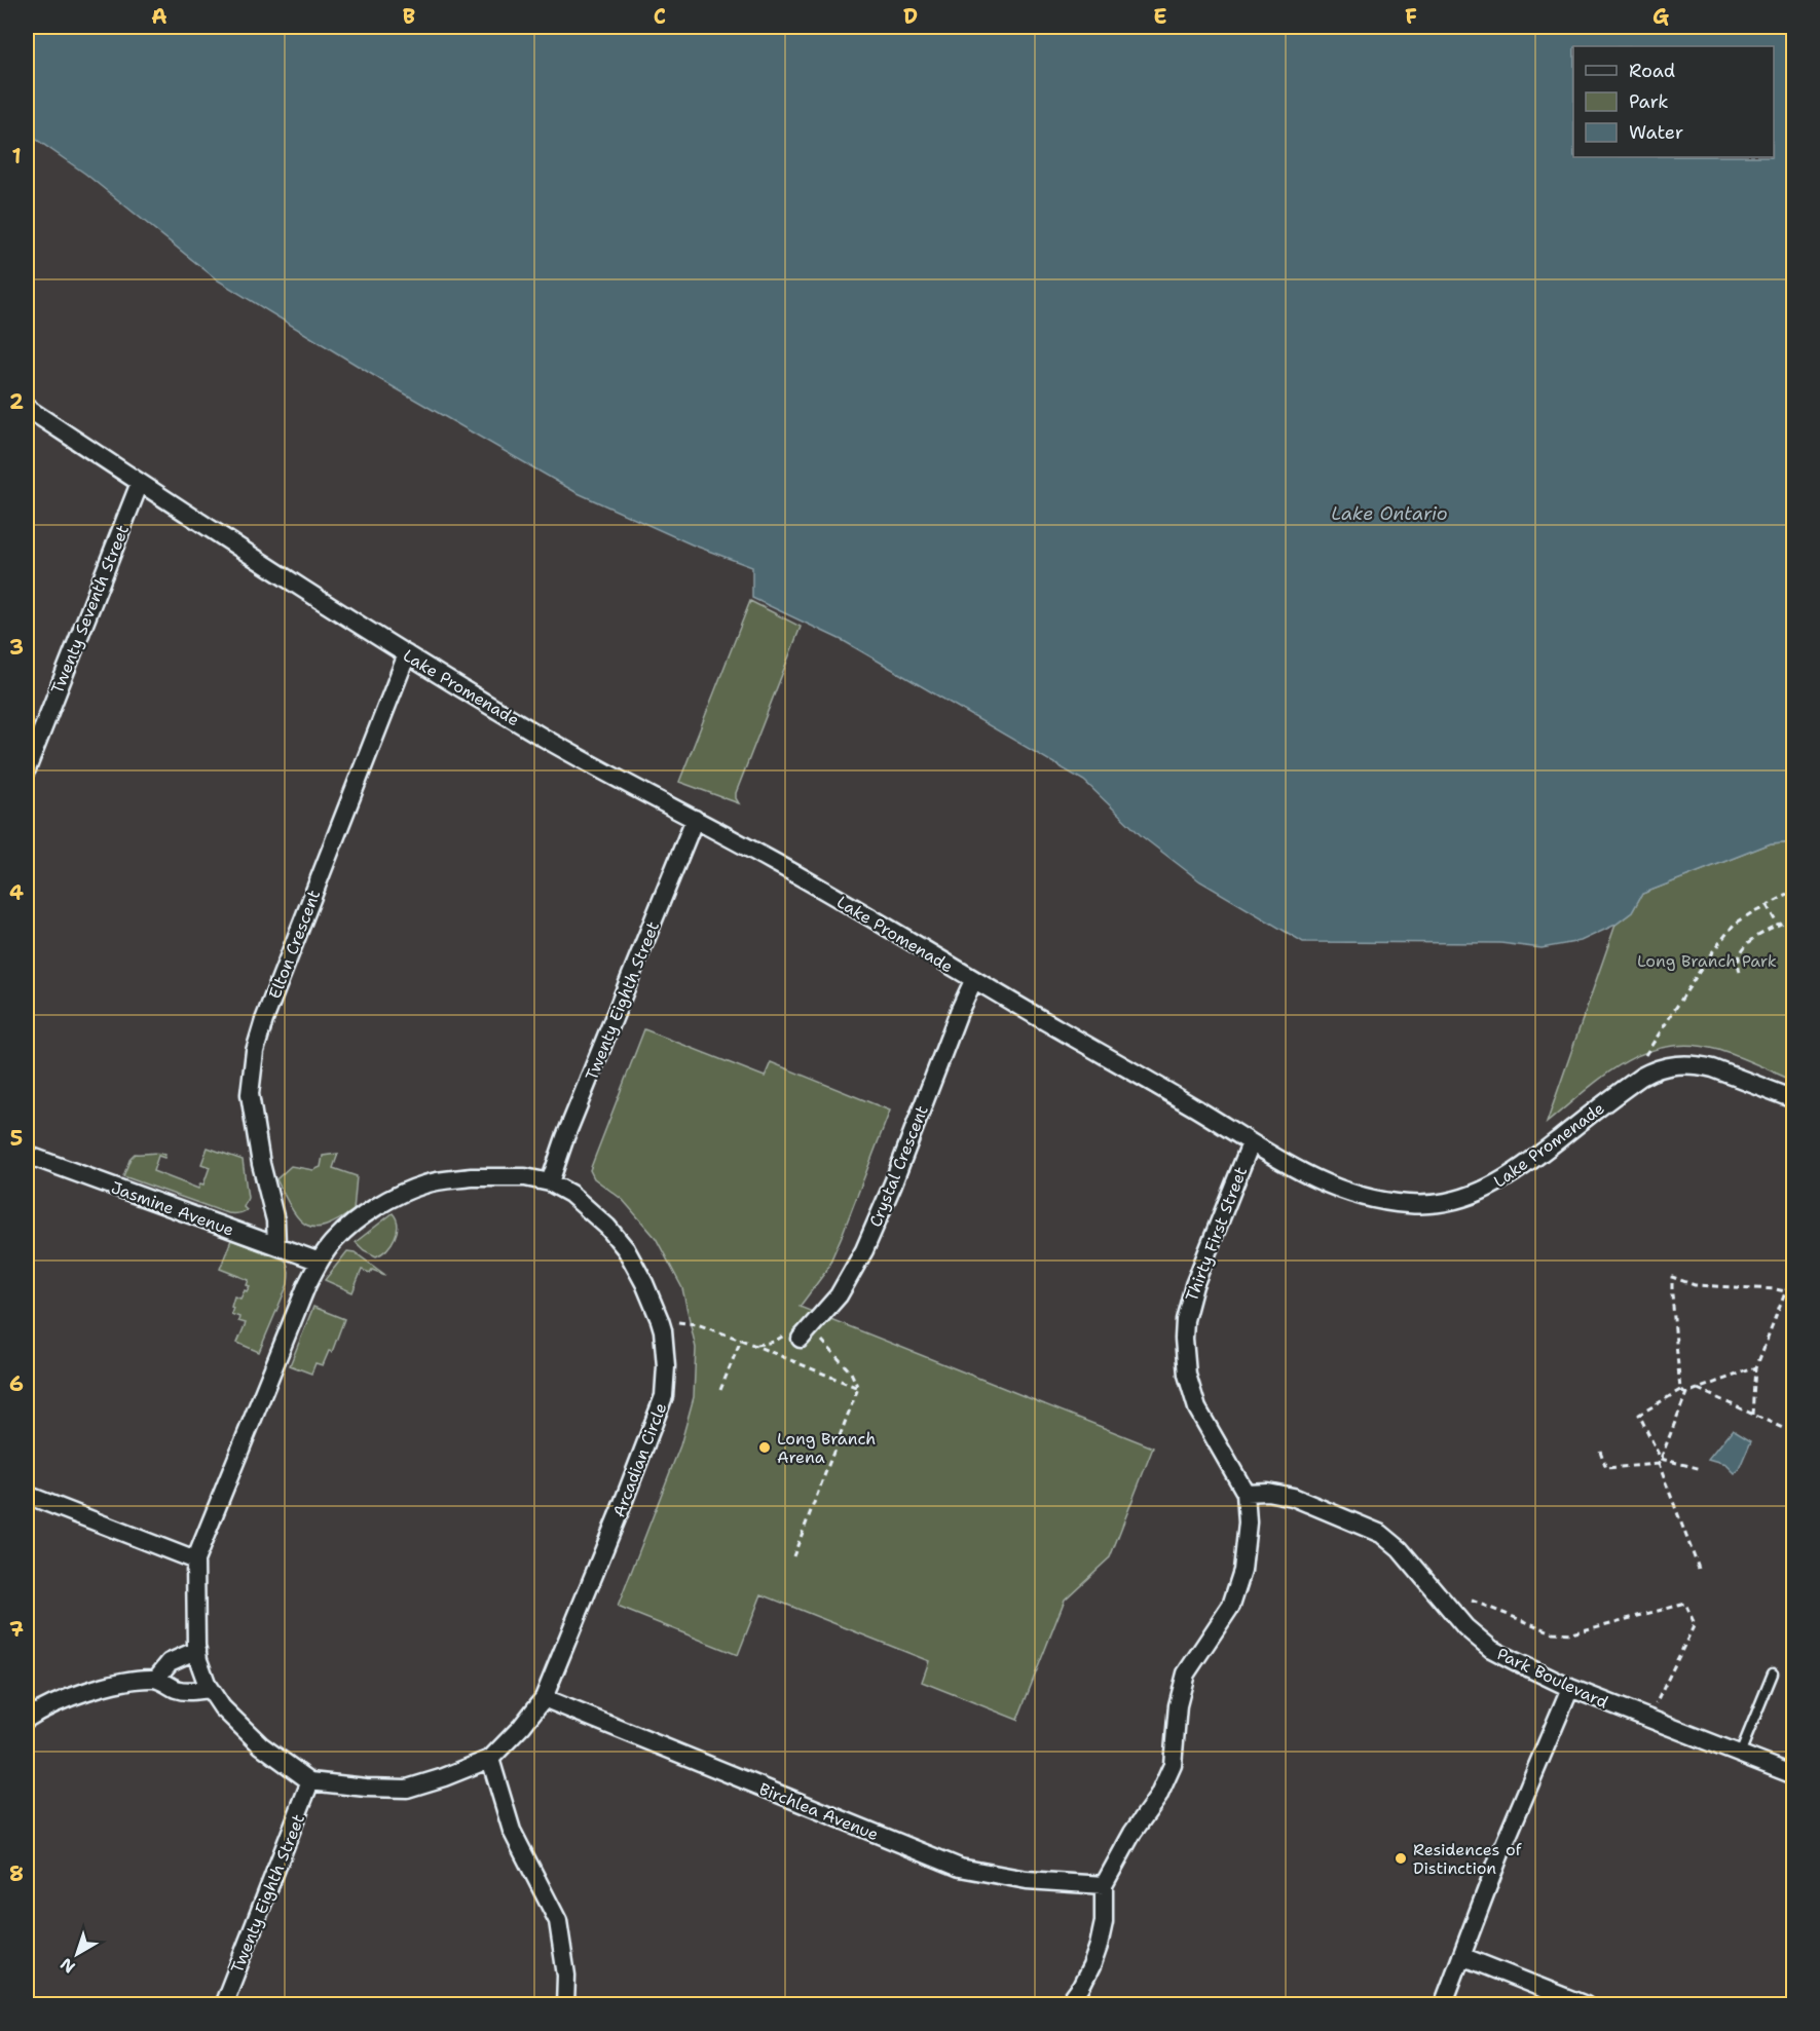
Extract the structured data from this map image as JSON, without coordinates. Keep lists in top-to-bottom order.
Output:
{
  "streets": {
    "street": [
      "Twenty Seventh Street",
      "Lake Promenade",
      "Elton Crescent",
      "Twenty Eighth Street",
      "Crystal Crescent",
      "Jasmine Avenue",
      "Thirty First Street",
      "Arcadian Circle",
      "Park Boulevard",
      "Birchlea Avenue"
    ]
  },
  "crossings": [
    ["Twenty Seventh Street", "Lake Promenade"],
    ["Lake Promenade", "Elton Crescent"],
    ["Lake Promenade", "Twenty Eighth Street"],
    ["Lake Promenade", "Crystal Crescent"],
    ["Lake Promenade", "Thirty First Street"],
    ["Elton Crescent", "Jasmine Avenue"],
    ["Twenty Eighth Street", "Arcadian Circle"],
    ["Jasmine Avenue", "Arcadian Circle"],
    ["Thirty First Street", "Park Boulevard"],
    ["Thirty First Street", "Birchlea Avenue"],
    ["Arcadian Circle", "Birchlea Avenue"]
  ],
  "water": ["Lake Ontario"],
  "parks": ["Long Branch Park"],
  "places": ["Long Branch Arena", "Residences of Distinction"],
  "legend": ["Road", "Park", "Water"],
  "north": "bottom left",
  "grid": {
    "columns": [
      "A",
      "B",
      "C",
      "D",
      "E",
      "F",
      "G"
    ],
    "rows": [
      "1",
      "2",
      "3",
      "4",
      "5",
      "6",
      "7",
      "8"
    ]
  }
}
